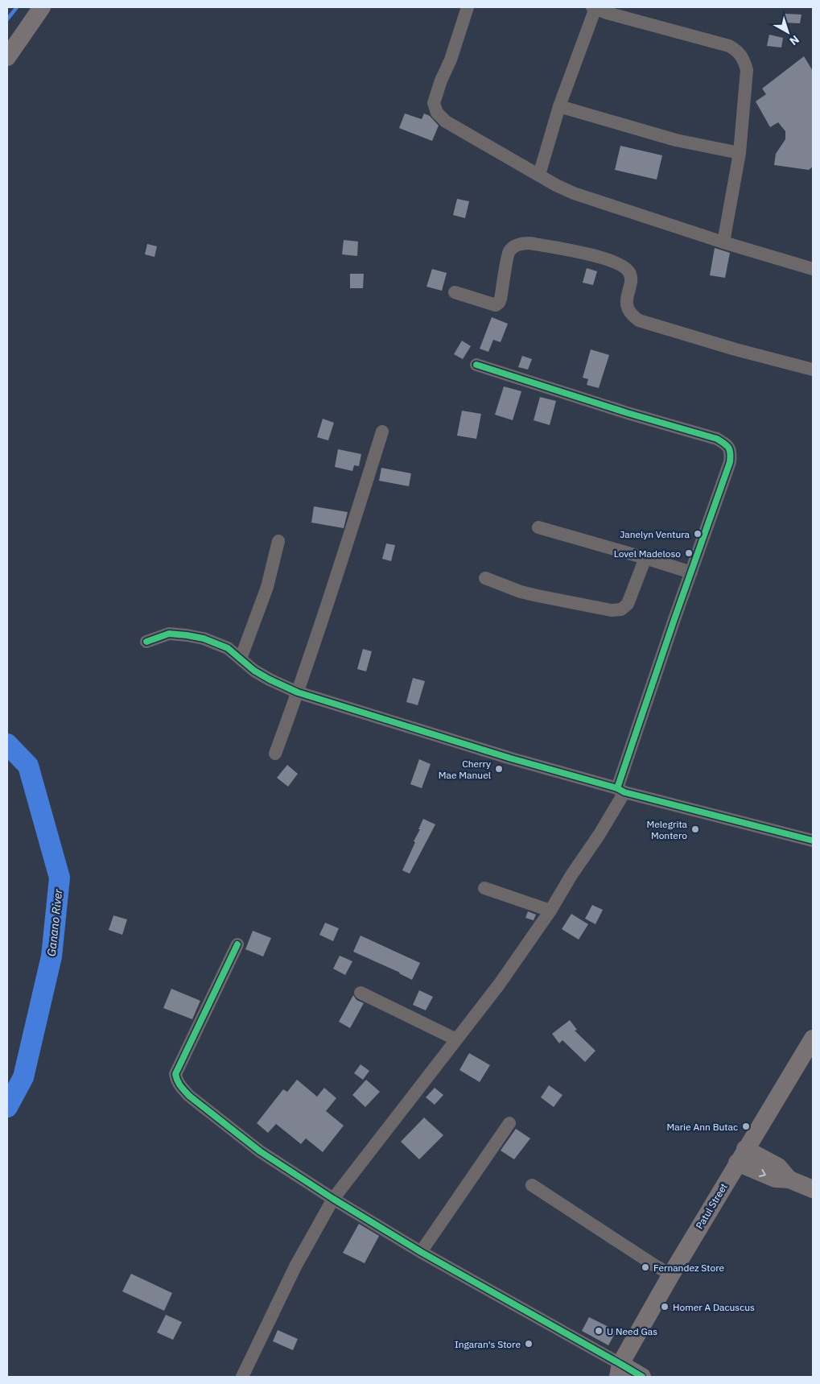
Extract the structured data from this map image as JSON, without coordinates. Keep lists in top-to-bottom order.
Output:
{
  "streets": {
    "main road": ["Patul Street"]
  },
  "water": ["Ganano River"],
  "places": [
    "Janelyn Ventura",
    "Lovel Madeloso",
    "Cherry Mae Manuel",
    "Melegrita Montero",
    "Marie Ann Butac",
    "Fernandez Store",
    "Homer A Dacuscus",
    "U Need Gas",
    "Ingaran's Store"
  ],
  "north": "bottom right"
}
